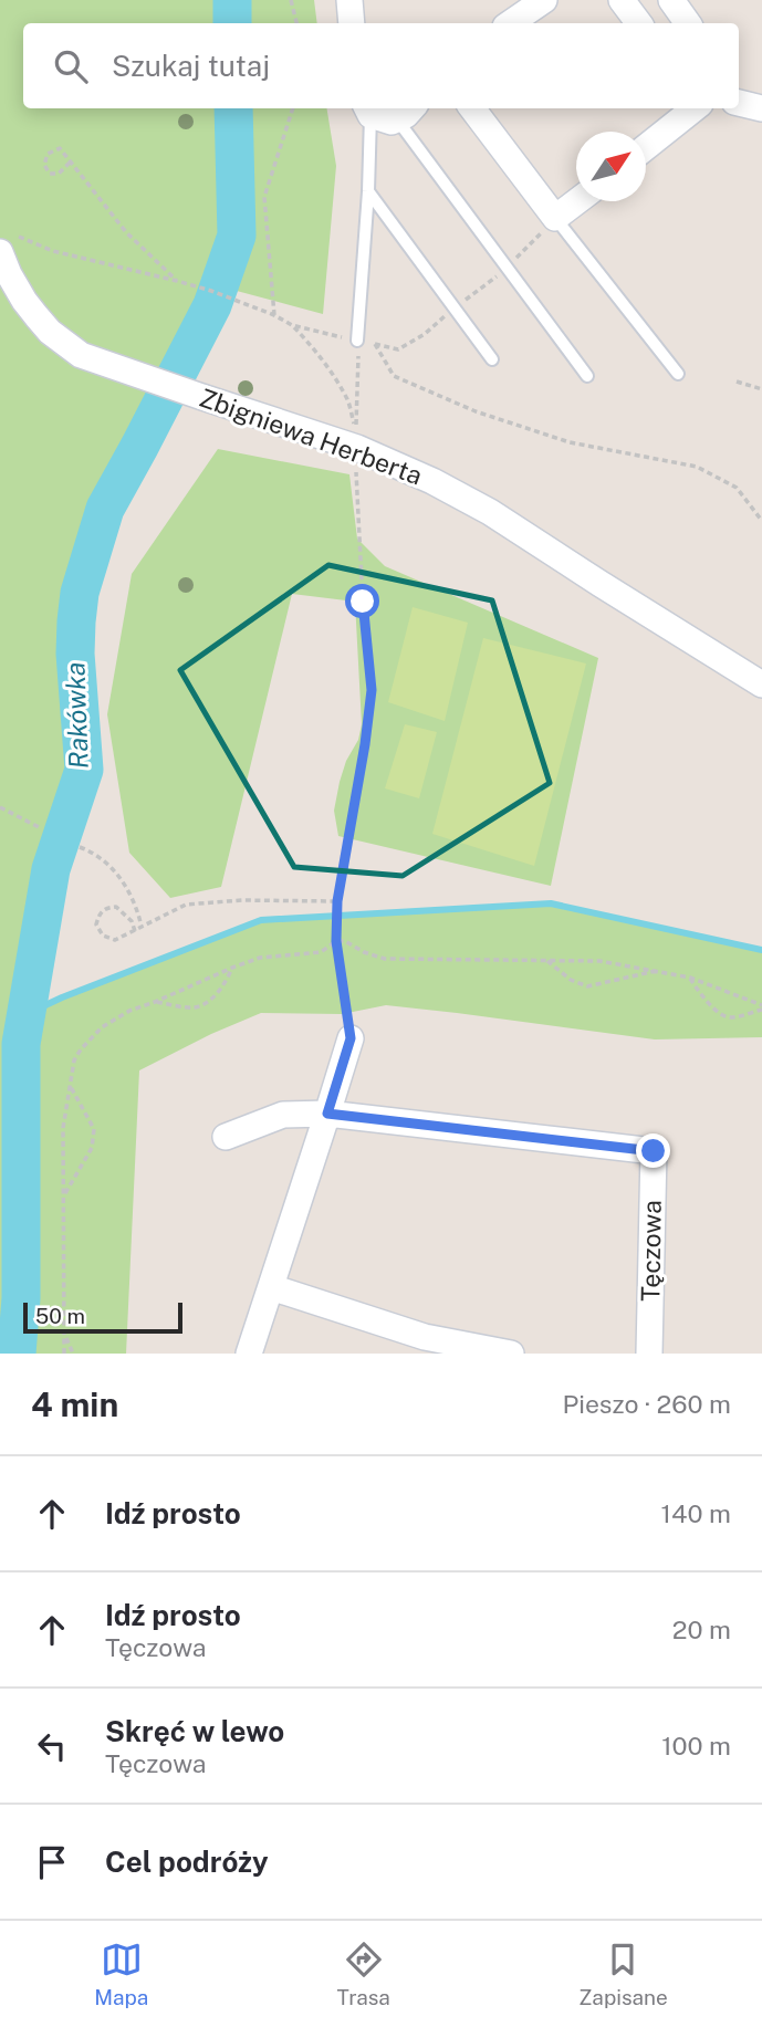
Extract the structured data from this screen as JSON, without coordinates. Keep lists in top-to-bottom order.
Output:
{
  "streets": {
    "street": ["Zbigniewa Herberta", "Tęczowa"]
  },
  "water": ["Rakówka"],
  "scale_bar": "50 m",
  "north": "top right",
  "page": {
    "search": "Szukaj tutaj",
    "scale": "50 m",
    "heading": ["4 min", "Pieszo · 260 m"],
    "list": [
      ["Idź prosto", "140 m"],
      ["Idź prosto", "Tęczowa", "20 m"],
      ["Skręć w lewo", "Tęczowa", "100 m"],
      "Cel podróży"
    ],
    "nav": ["Mapa", "Trasa", "Zapisane"]
  }
}
